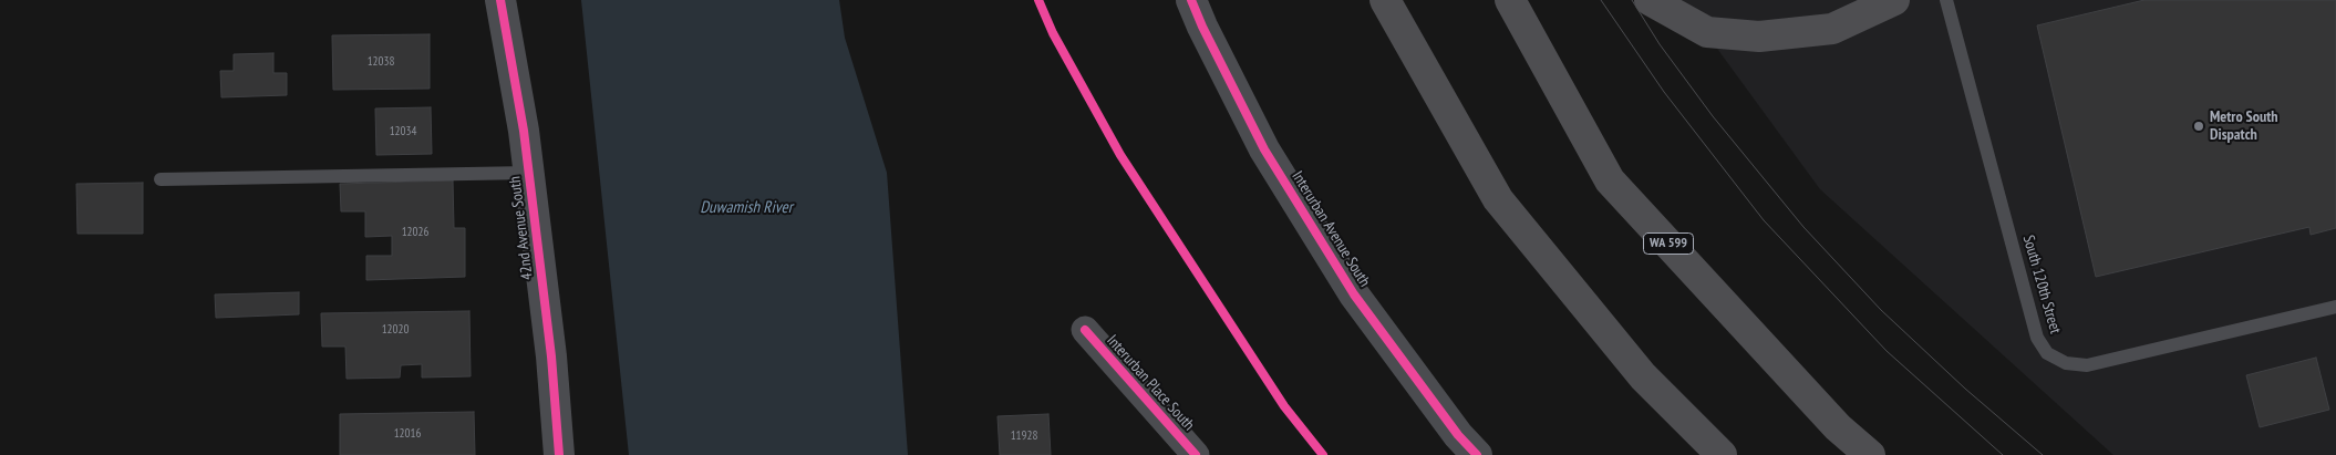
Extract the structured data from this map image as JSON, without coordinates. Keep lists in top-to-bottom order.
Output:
{
  "streets": {
    "highway": ["WA 599"],
    "street": ["42nd Avenue South", "Interurban Avenue South", "Interurban Place South"],
    "lane": ["South 120th Street"]
  },
  "water": ["Duwamish River"],
  "places": ["Metro South Dispatch"],
  "house_numbers": [
    "12038",
    "12034",
    "12026",
    "12020",
    "12016",
    "11928"
  ]
}
